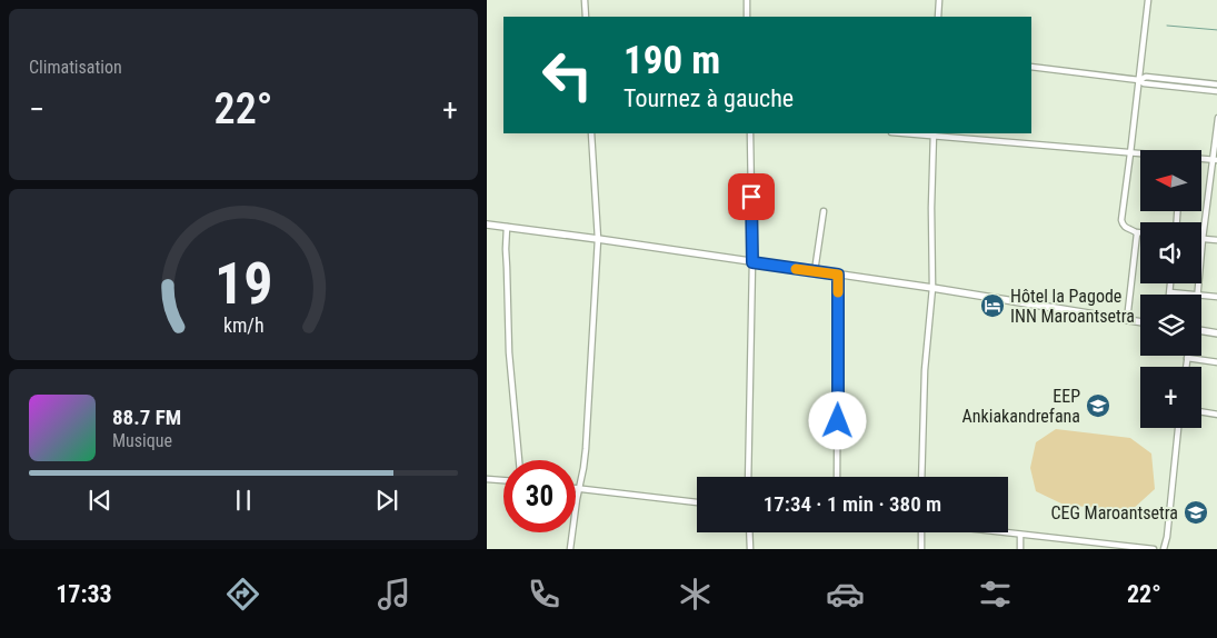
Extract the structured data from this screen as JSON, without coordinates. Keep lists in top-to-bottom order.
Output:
{
  "places": {
    "hotel": ["Hôtel la Pagode INN Maroantsetra"],
    "school or university": ["EEP Ankiakandrefana", "CEG Maroantsetra"]
  },
  "north": "left",
  "page": {
    "tile": "Climatisation",
    "turn": ["190 m", "Tournez à gauche"],
    "heat": ["−", "22°", "+"],
    "map_buttons": "+",
    "song": ["88.7 FM", "Musique"],
    "limit": "30",
    "trip": "17:34 · 1 min · 380 m",
    "tabs": ["17:33", "22°"],
    "gauge": ["19", "km/h"]
  }
}
